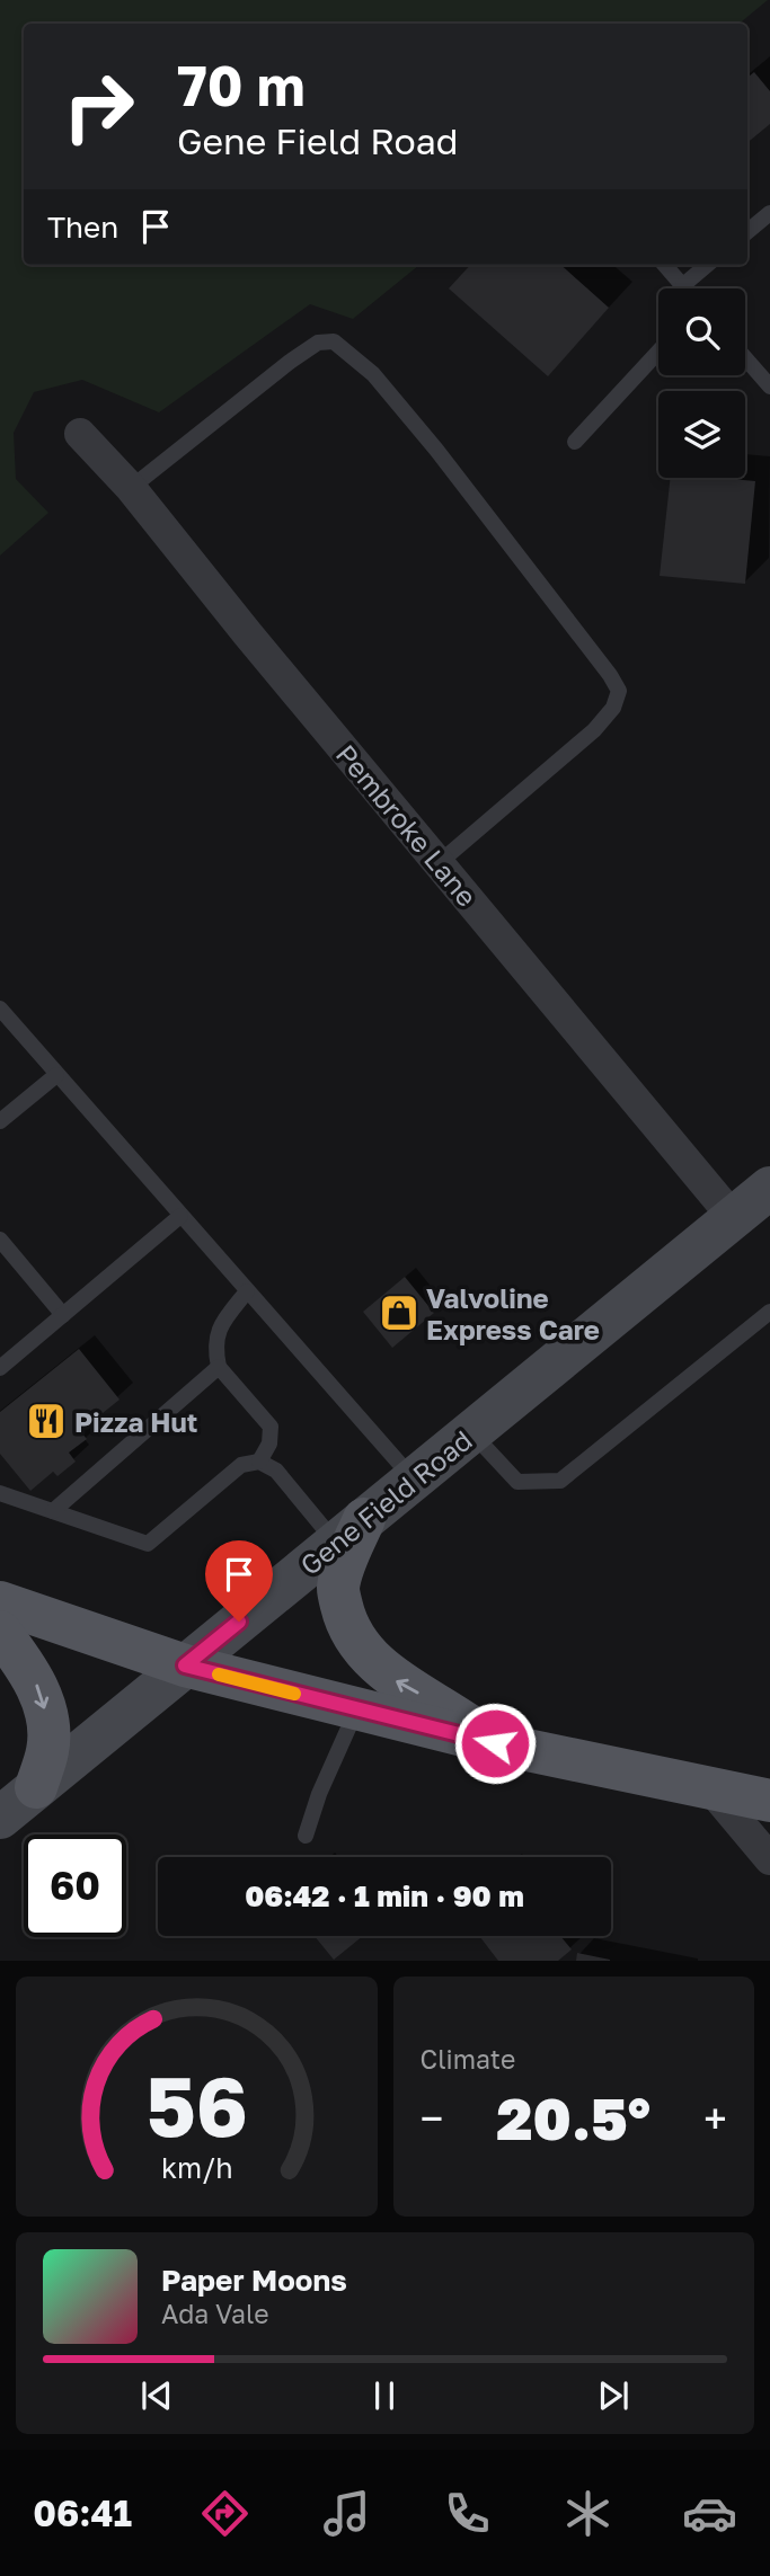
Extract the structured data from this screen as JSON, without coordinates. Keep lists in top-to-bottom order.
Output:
{
  "streets": {
    "street": ["Pembroke Lane", "Gene Field Road"]
  },
  "crossings": [
    ["Pembroke Lane", "Gene Field Road"]
  ],
  "places": {
    "shop": ["Valvoline Express Care"],
    "restaurant": ["Pizza Hut"]
  },
  "page": {
    "turn": ["70 m", "Gene Field Road"],
    "then": "Then",
    "limit": "60",
    "trip": "06:42 · 1 min · 90 m",
    "tile": "Climate",
    "heat": ["−", "20.5°", "+"],
    "song": ["Paper Moons", "Ada Vale"],
    "tabs": "06:41",
    "gauge": ["56", "km/h"]
  }
}
